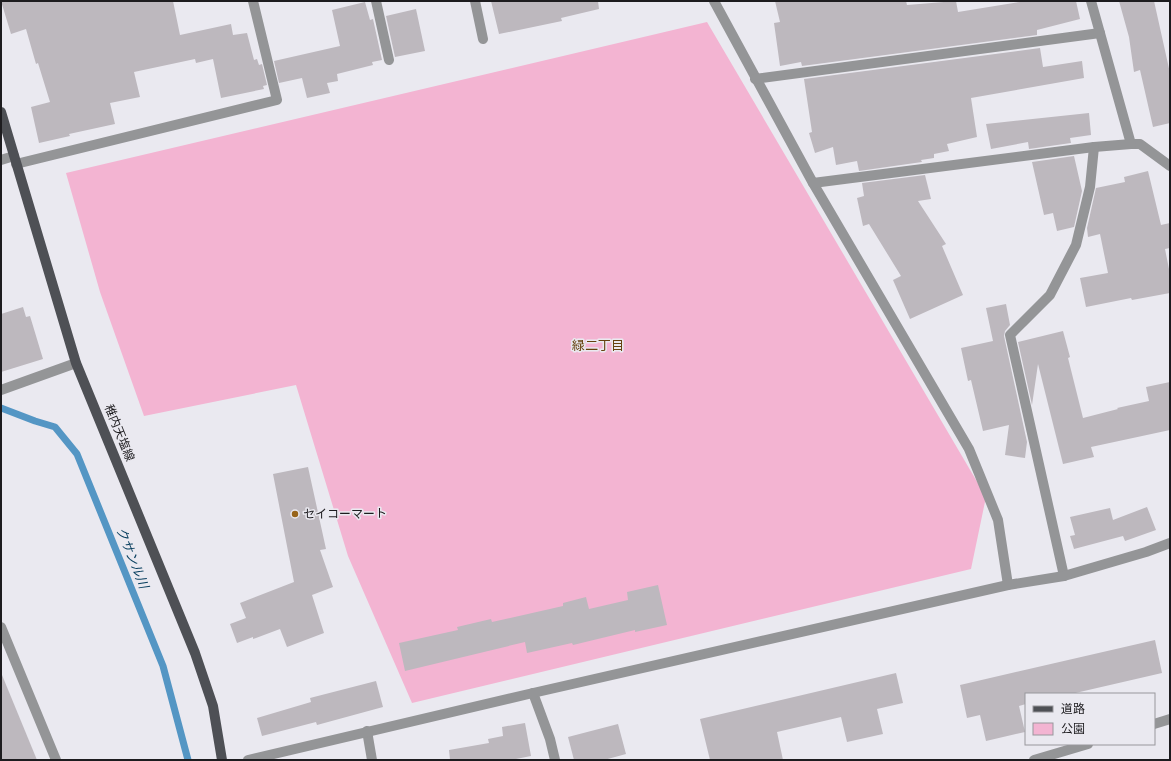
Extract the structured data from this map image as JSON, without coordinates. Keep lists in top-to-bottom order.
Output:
{
  "streets": {
    "main road": ["稚内天塩線"]
  },
  "districts": ["緑二丁目"],
  "water": ["クサンル川"],
  "places": ["セイコーマート"],
  "legend": ["道路", "公園"]
}
